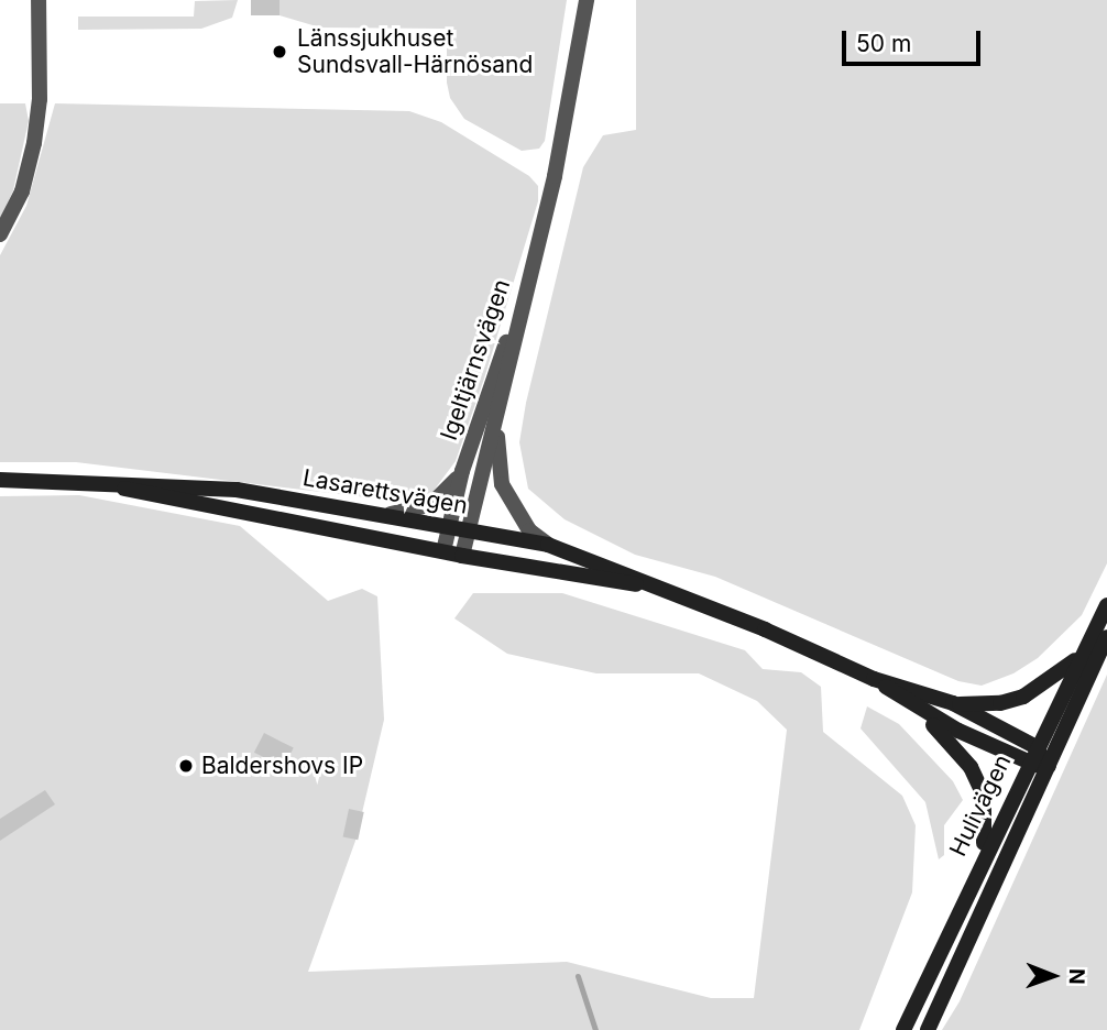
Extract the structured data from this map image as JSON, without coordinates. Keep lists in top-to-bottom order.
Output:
{
  "streets": {
    "street": ["Igeltjärnsvägen", "Lasarettsvägen", "Hulivägen"]
  },
  "crossings": [
    ["Igeltjärnsvägen", "Lasarettsvägen"],
    ["Lasarettsvägen", "Hulivägen"]
  ],
  "places": ["Länssjukhuset Sundsvall-Härnösand", "Baldershovs IP"],
  "scale_bar": "50 m",
  "north": "right"
}
